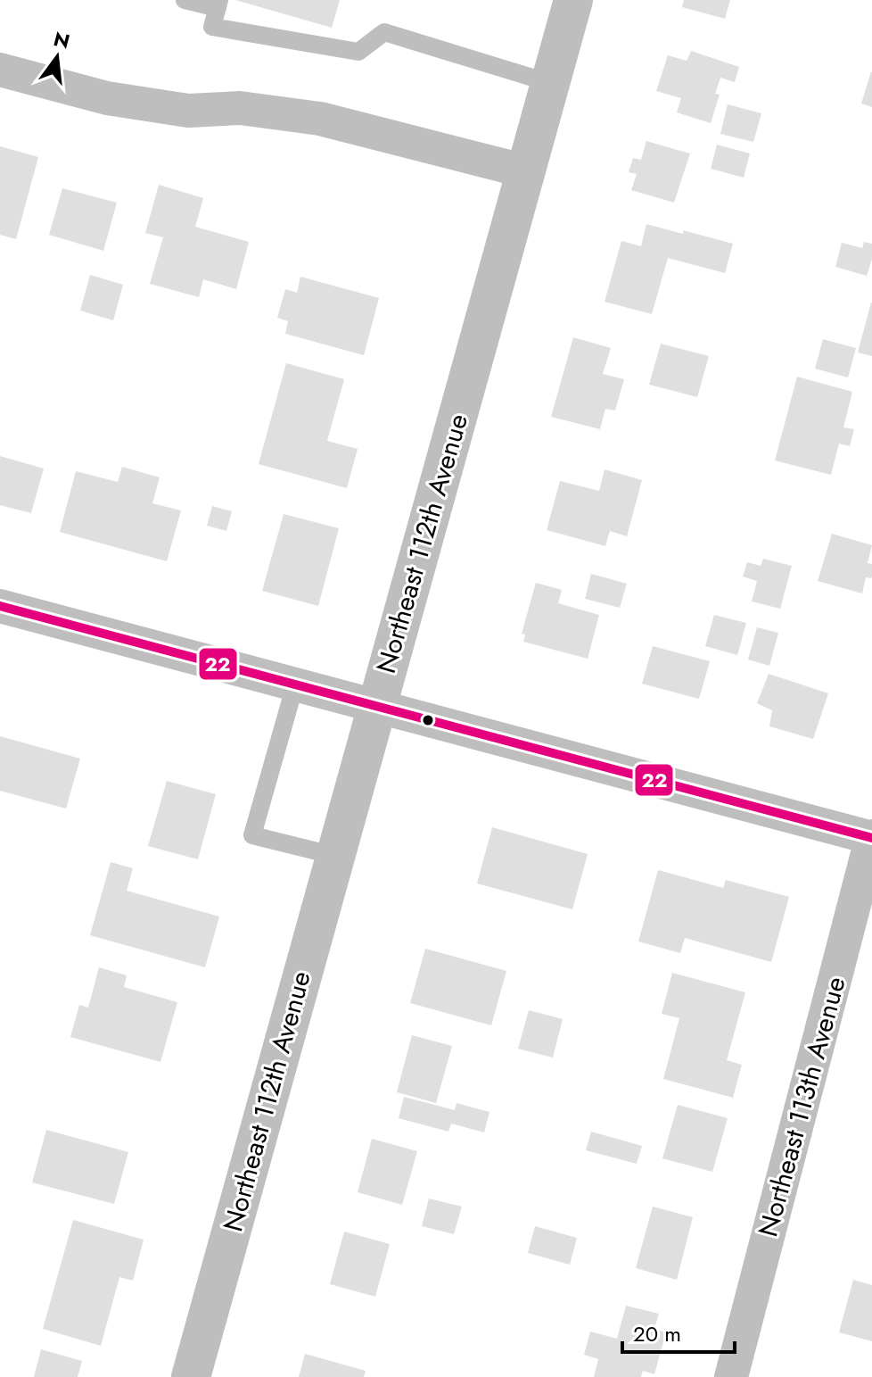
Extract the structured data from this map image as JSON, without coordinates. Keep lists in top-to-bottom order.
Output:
{
  "streets": {
    "street": ["Northeast 112th Avenue", "Northeast 113th Avenue"]
  },
  "lines": ["transit line 22"],
  "scale_bar": "20 m",
  "north": "top"
}
